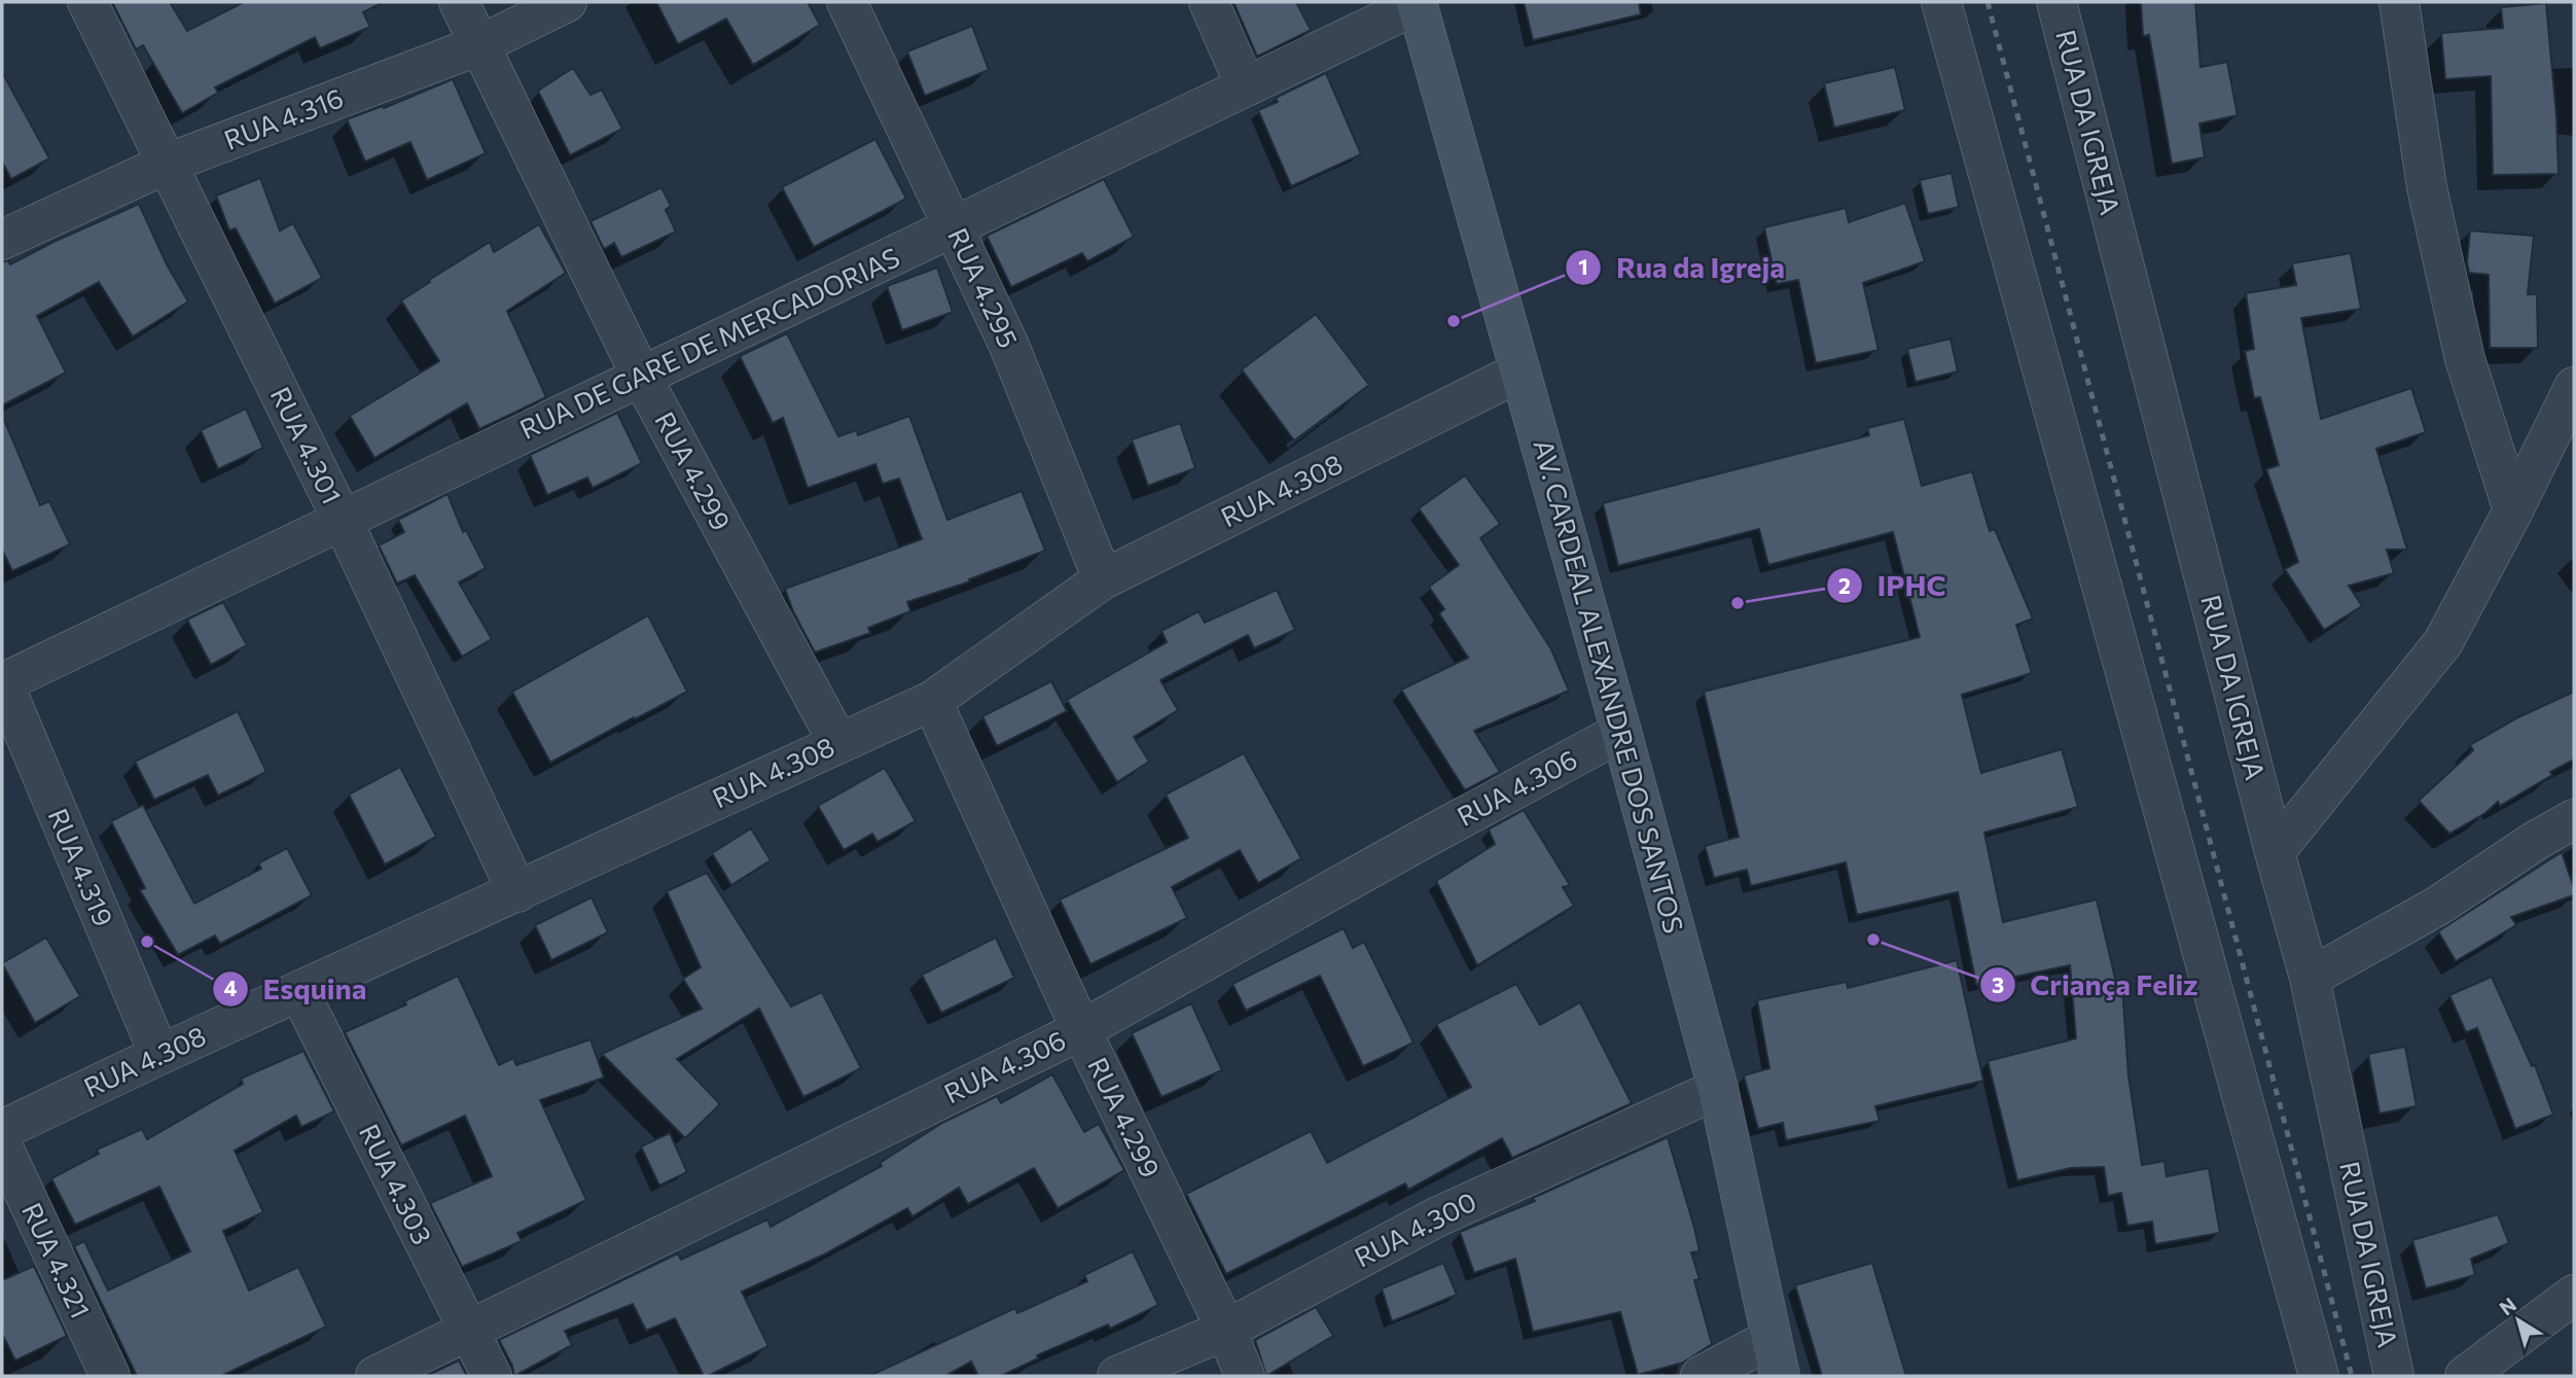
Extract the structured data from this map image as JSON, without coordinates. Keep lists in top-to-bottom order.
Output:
{
  "streets": {
    "street": [
      "RUA 4.316",
      "RUA DA IGREJA",
      "RUA 4.295",
      "RUA DE GARE DE MERCADORIAS",
      "RUA 4.301",
      "RUA 4.299",
      "RUA 4.308",
      "AV. CARDEAL ALEXANDRE DOS SANTOS",
      "RUA 4.306",
      "RUA 4.319",
      "RUA 4.303",
      "RUA 4.300",
      "RUA 4.321"
    ]
  },
  "crossings": [
    ["RUA 4.316", "RUA 4.301"],
    ["RUA 4.316", "RUA 4.299"],
    ["RUA 4.295", "RUA DE GARE DE MERCADORIAS"],
    ["RUA 4.295", "RUA 4.308"],
    ["RUA DE GARE DE MERCADORIAS", "RUA 4.301"],
    ["RUA DE GARE DE MERCADORIAS", "RUA 4.299"],
    ["RUA DE GARE DE MERCADORIAS", "AV. CARDEAL ALEXANDRE DOS SANTOS"],
    ["RUA DE GARE DE MERCADORIAS", "RUA 4.319"],
    ["RUA 4.301", "RUA 4.308"],
    ["RUA 4.299", "RUA 4.308"],
    ["RUA 4.299", "RUA 4.306"],
    ["RUA 4.299", "RUA 4.300"],
    ["RUA 4.308", "AV. CARDEAL ALEXANDRE DOS SANTOS"],
    ["RUA 4.308", "RUA 4.319"],
    ["RUA 4.308", "RUA 4.303"],
    ["AV. CARDEAL ALEXANDRE DOS SANTOS", "RUA 4.306"],
    ["AV. CARDEAL ALEXANDRE DOS SANTOS", "RUA 4.300"],
    ["RUA 4.306", "RUA 4.303"]
  ],
  "places": [
    "Rua da Igreja",
    "IPHC",
    "Criança Feliz",
    "Esquina"
  ],
  "north": "top left"
}
